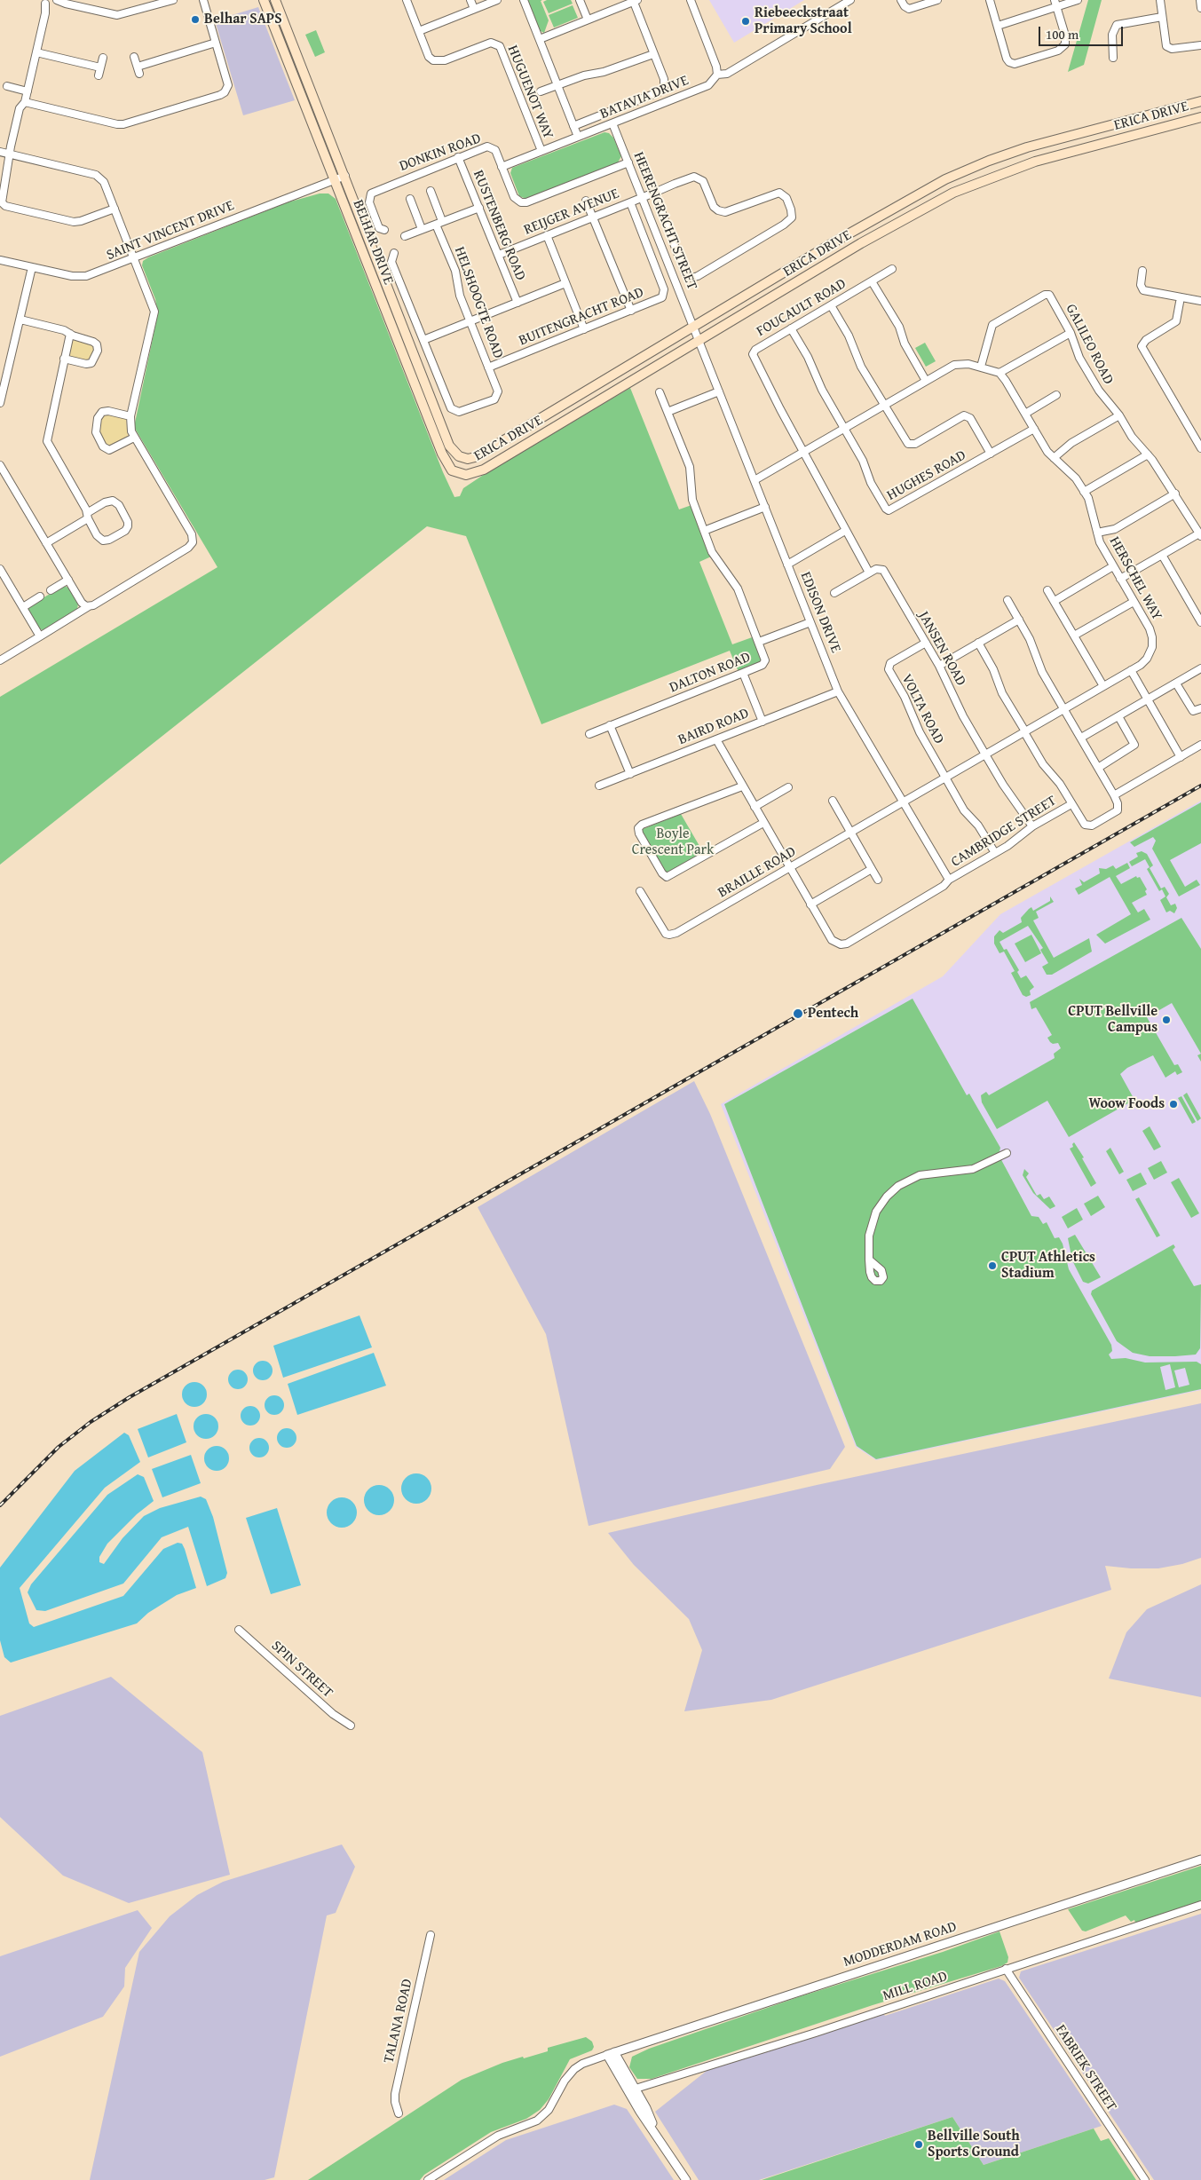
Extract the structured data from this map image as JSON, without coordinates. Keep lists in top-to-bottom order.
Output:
{
  "streets": {
    "main road": ["ERICA DRIVE", "BELHAR DRIVE"],
    "street": [
      "HUGUENOT WAY",
      "BATAVIA DRIVE",
      "DONKIN ROAD",
      "REIJGER AVENUE",
      "HEERENGRACHT STREET",
      "RUSTENBERG ROAD",
      "SAINT VINCENT DRIVE",
      "HELSHOOGTE ROAD",
      "FOUCAULT ROAD",
      "BUITENGRACHT ROAD",
      "GALILEO ROAD",
      "HUGHES ROAD",
      "HERSCHEL WAY",
      "EDISON DRIVE",
      "JANSEN ROAD",
      "DALTON ROAD",
      "VOLTA ROAD",
      "BAIRD ROAD",
      "CAMBRIDGE STREET",
      "BRAILLE ROAD",
      "SPIN STREET",
      "MODDERDAM ROAD",
      "MILL ROAD",
      "TALANA ROAD",
      "FABRIEK STREET"
    ]
  },
  "crossings": [
    ["HUGUENOT WAY", "BATAVIA DRIVE"],
    ["BATAVIA DRIVE", "DONKIN ROAD"],
    ["BATAVIA DRIVE", "HEERENGRACHT STREET"],
    ["ERICA DRIVE", "HEERENGRACHT STREET"],
    ["ERICA DRIVE", "BELHAR DRIVE"],
    ["ERICA DRIVE", "EDISON DRIVE"],
    ["DONKIN ROAD", "HEERENGRACHT STREET"],
    ["DONKIN ROAD", "RUSTENBERG ROAD"],
    ["REIJGER AVENUE", "HEERENGRACHT STREET"],
    ["REIJGER AVENUE", "RUSTENBERG ROAD"],
    ["REIJGER AVENUE", "BUITENGRACHT ROAD"],
    ["HEERENGRACHT STREET", "EDISON DRIVE"],
    ["SAINT VINCENT DRIVE", "BELHAR DRIVE"],
    ["BELHAR DRIVE", "HELSHOOGTE ROAD"],
    ["HELSHOOGTE ROAD", "BUITENGRACHT ROAD"],
    ["HUGHES ROAD", "HERSCHEL WAY"],
    ["HERSCHEL WAY", "EDISON DRIVE"],
    ["HERSCHEL WAY", "JANSEN ROAD"],
    ["HERSCHEL WAY", "VOLTA ROAD"],
    ["HERSCHEL WAY", "BRAILLE ROAD"],
    ["EDISON DRIVE", "BAIRD ROAD"],
    ["EDISON DRIVE", "CAMBRIDGE STREET"],
    ["EDISON DRIVE", "BRAILLE ROAD"],
    ["JANSEN ROAD", "VOLTA ROAD"],
    ["JANSEN ROAD", "CAMBRIDGE STREET"],
    ["VOLTA ROAD", "CAMBRIDGE STREET"],
    ["MILL ROAD", "FABRIEK STREET"]
  ],
  "parks": ["Boyle Crescent Park"],
  "places": [
    "Belhar SAPS",
    "Riebeeckstraat Primary School",
    "Pentech",
    "CPUT Bellville Campus",
    "Woow Foods",
    "CPUT Athletics Stadium",
    "Bellville South Sports Ground"
  ],
  "scale_bar": "100 m"
}
